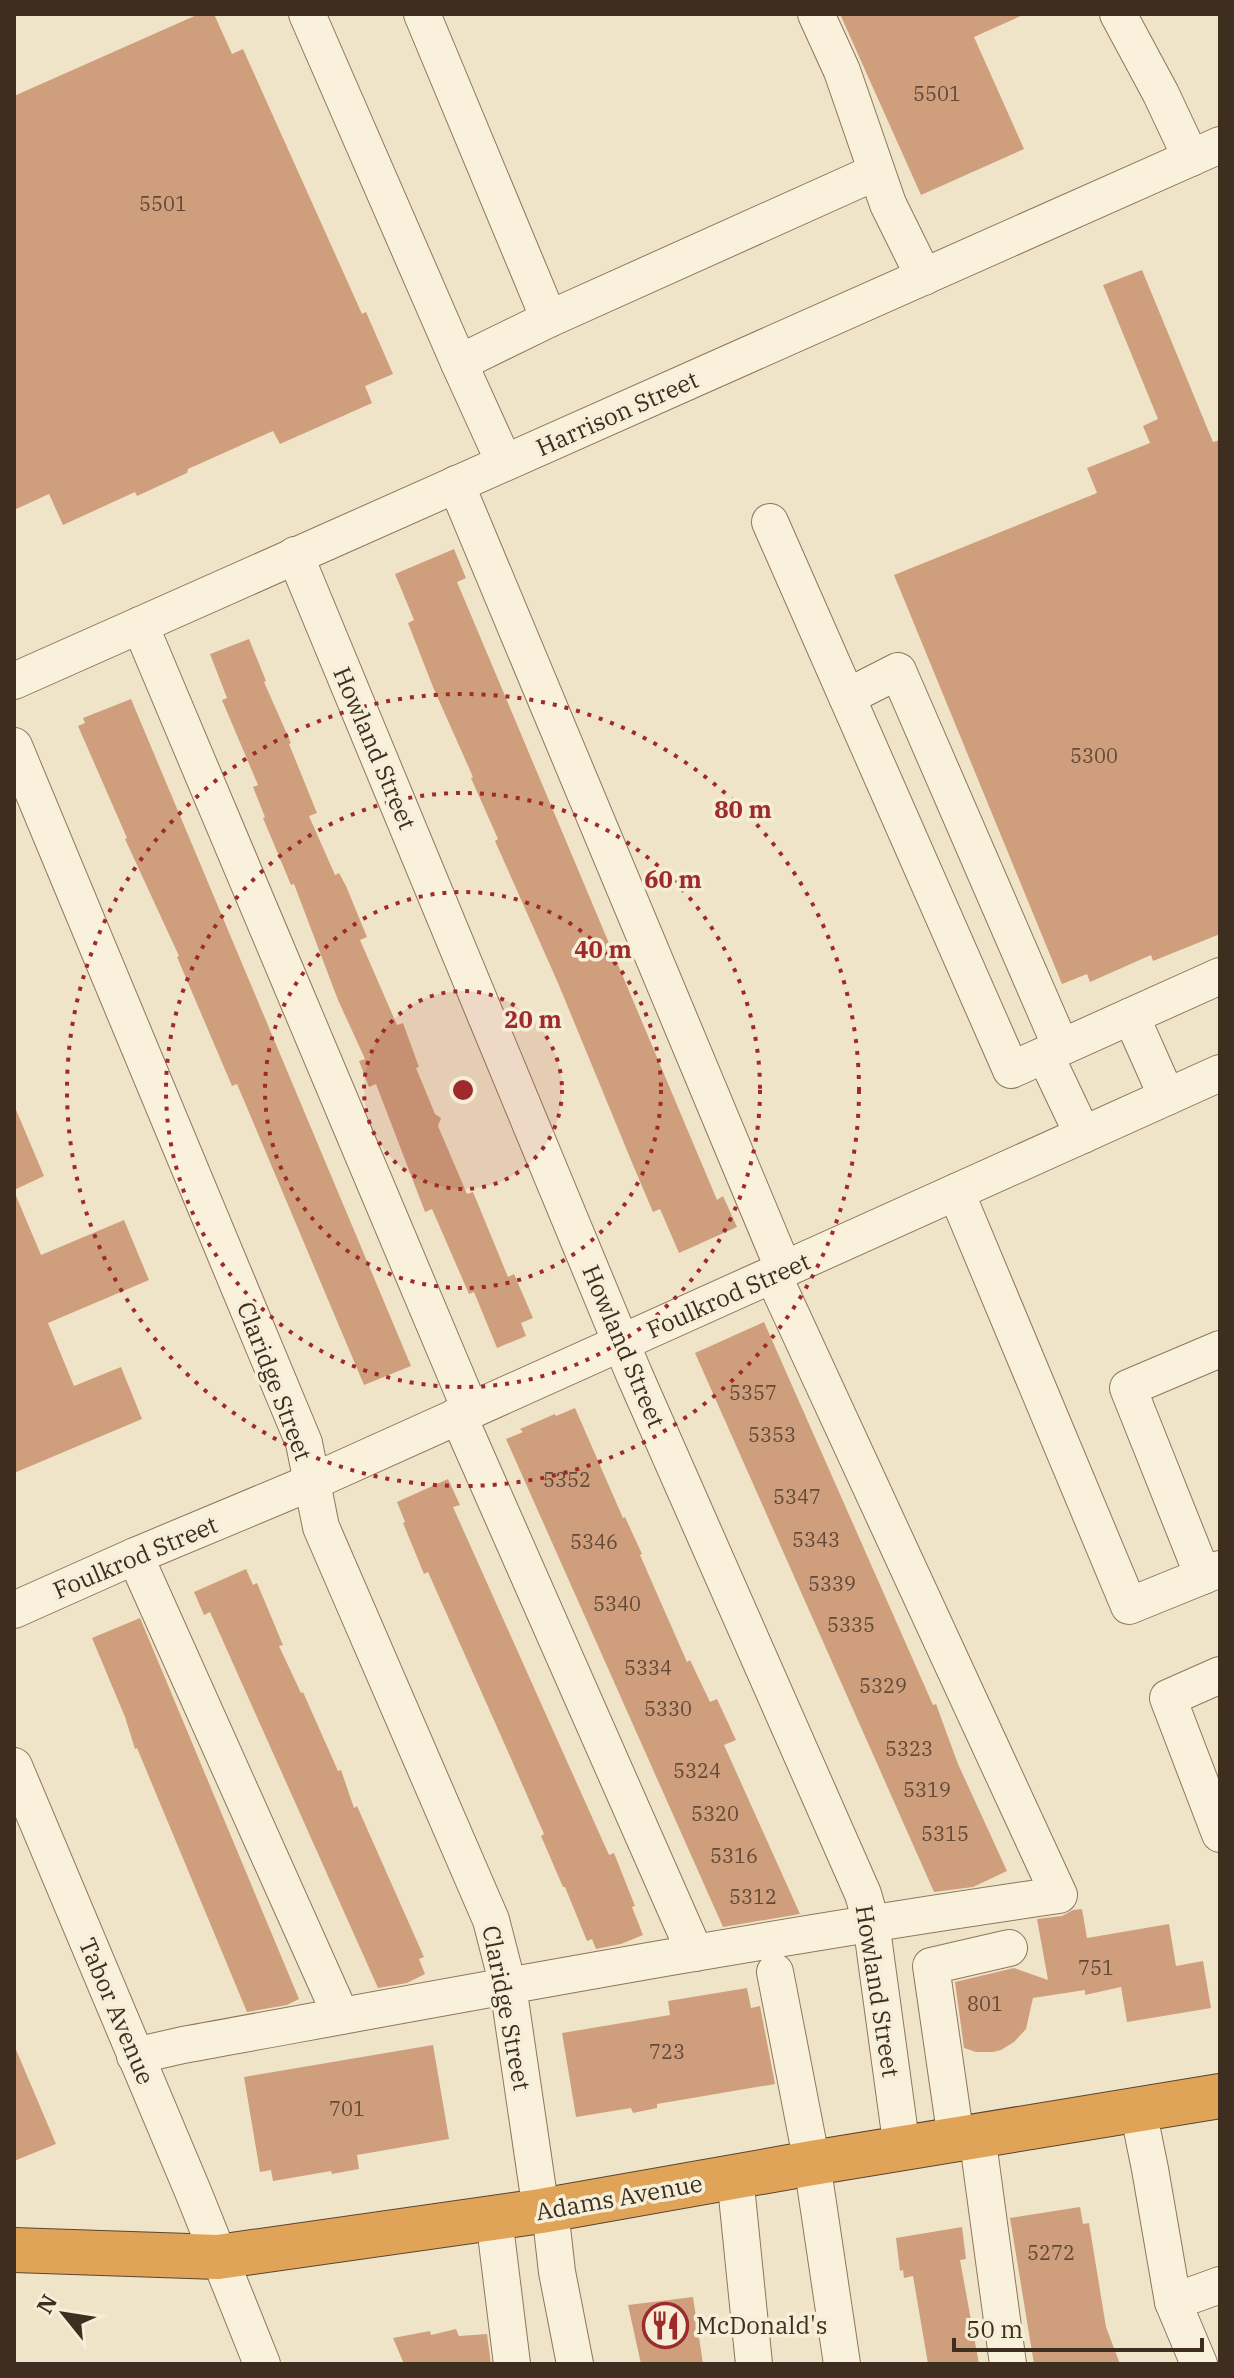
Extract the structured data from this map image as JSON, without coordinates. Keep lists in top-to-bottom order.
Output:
{
  "streets": {
    "highway": ["Adams Avenue"],
    "street": [
      "Harrison Street",
      "Howland Street",
      "Foulkrod Street",
      "Claridge Street",
      "Tabor Avenue"
    ]
  },
  "crossings": [
    ["Harrison Street", "Howland Street"],
    ["Howland Street", "Foulkrod Street"],
    ["Howland Street", "Adams Avenue"],
    ["Foulkrod Street", "Claridge Street"],
    ["Claridge Street", "Adams Avenue"],
    ["Tabor Avenue", "Adams Avenue"]
  ],
  "places": {
    "restaurant": ["McDonald's"]
  },
  "house_numbers": [
    "5501",
    "5501",
    "5300",
    "5357",
    "5353",
    "5352",
    "5347",
    "5343",
    "5346",
    "5339",
    "5340",
    "5335",
    "5334",
    "5329",
    "5330",
    "5323",
    "5324",
    "5319",
    "5320",
    "5315",
    "5316",
    "5312",
    "751",
    "801",
    "723",
    "701",
    "5272"
  ],
  "scale_bar": "50 m",
  "north": "top left",
  "rings": [
    "80 m",
    "60 m",
    "40 m",
    "20 m"
  ]
}
